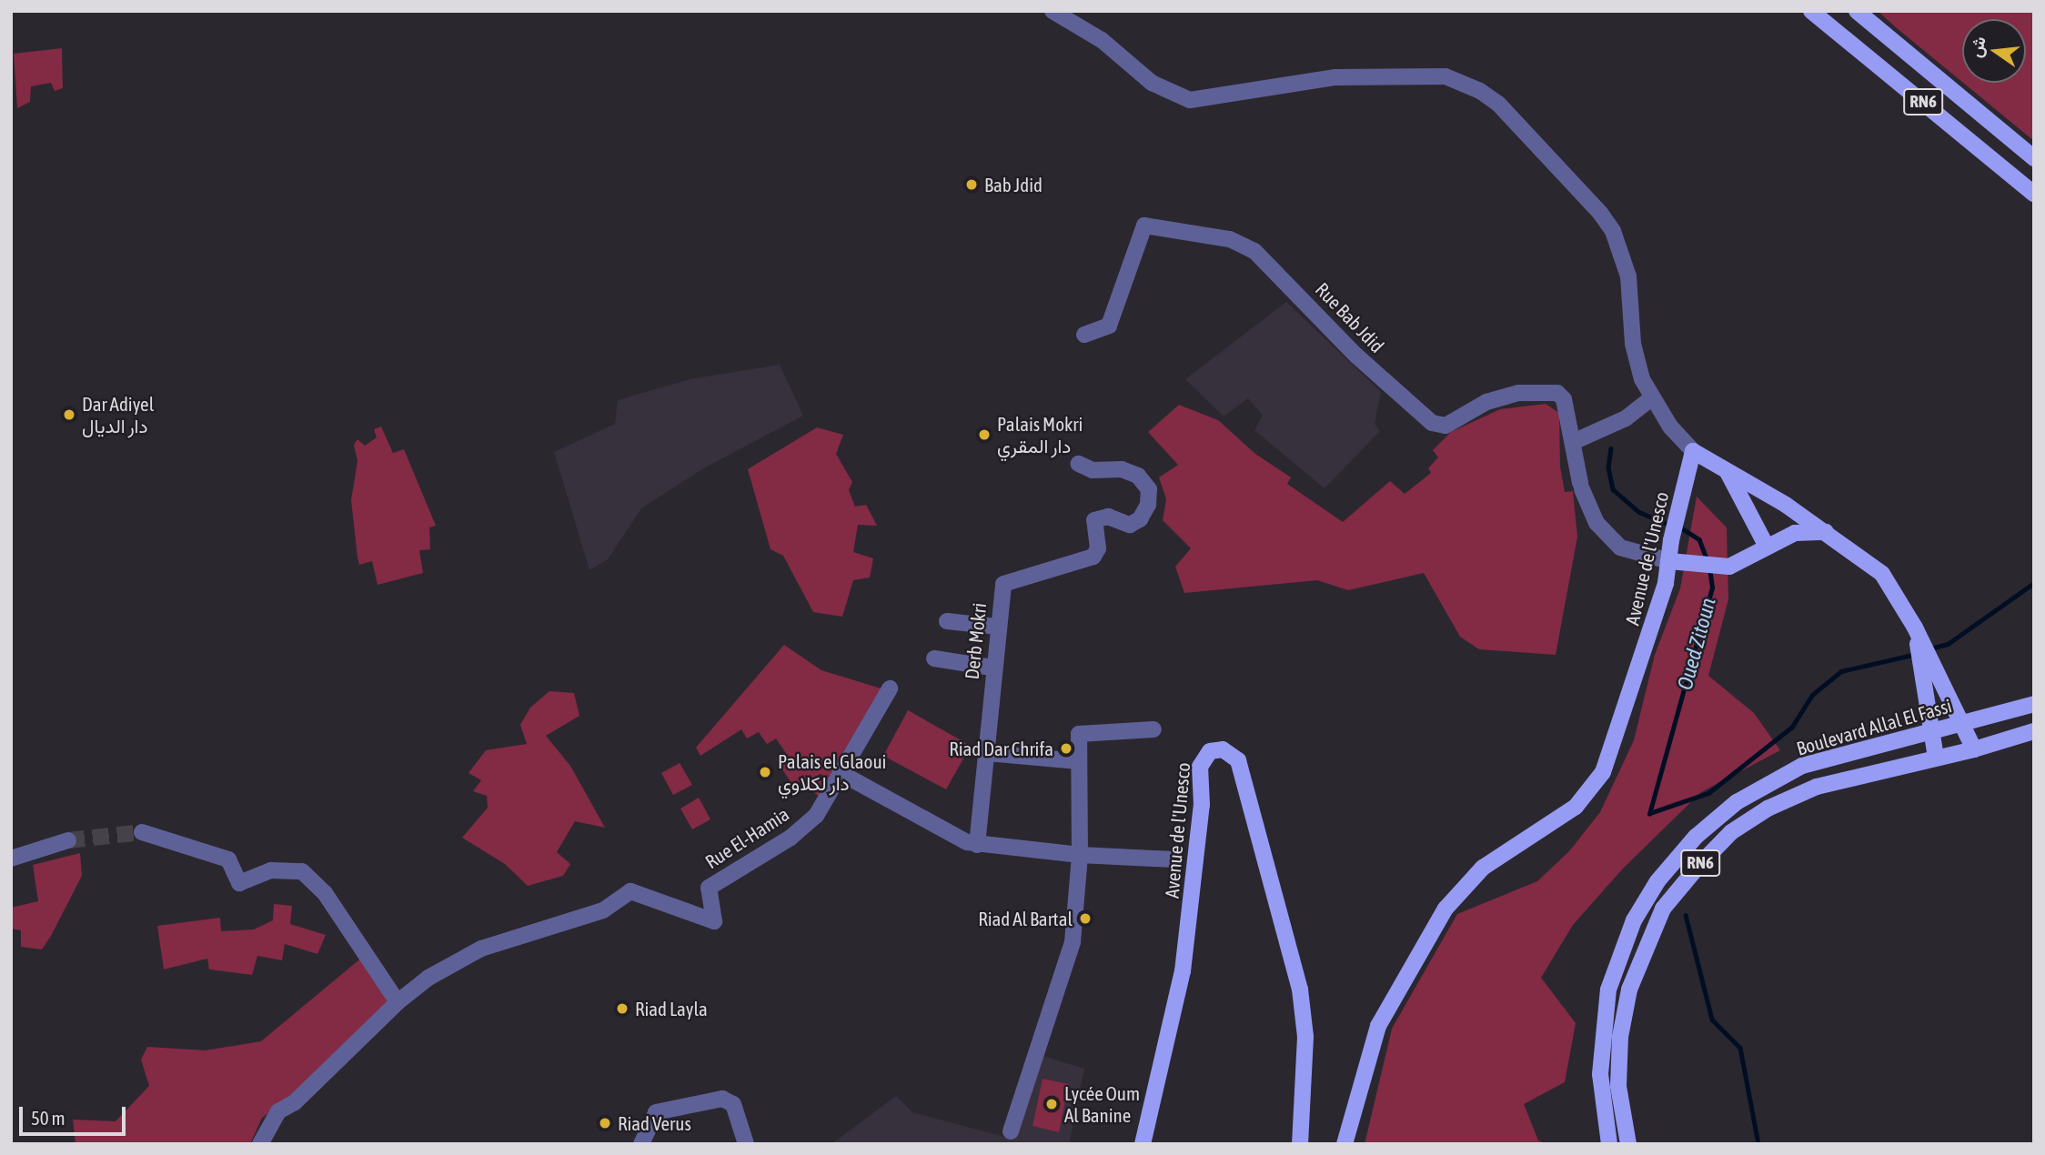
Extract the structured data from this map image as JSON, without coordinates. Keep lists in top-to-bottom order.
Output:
{
  "streets": {
    "main road": [
      "RN6",
      "Rue Bab Jdid",
      "Avenue de l'Unesco",
      "Boulevard Allal El Fassi"
    ],
    "street": ["Derb Mokri", "Rue El-Hamia"]
  },
  "crossings": [
    ["Rue Bab Jdid", "Avenue de l'Unesco"]
  ],
  "water": ["Oued Zitoun"],
  "places": [
    "Bab Jdid",
    "Dar Adiyel دار الديال",
    "Palais Mokri دار المقري",
    "Riad Dar Chrifa",
    "Palais el Glaoui دار لكلاوي",
    "Riad Al Bartal",
    "Riad Layla",
    "Lycée Oum Al Banine",
    "Riad Verus"
  ],
  "scale_bar": "50 m",
  "north": "left"
}
